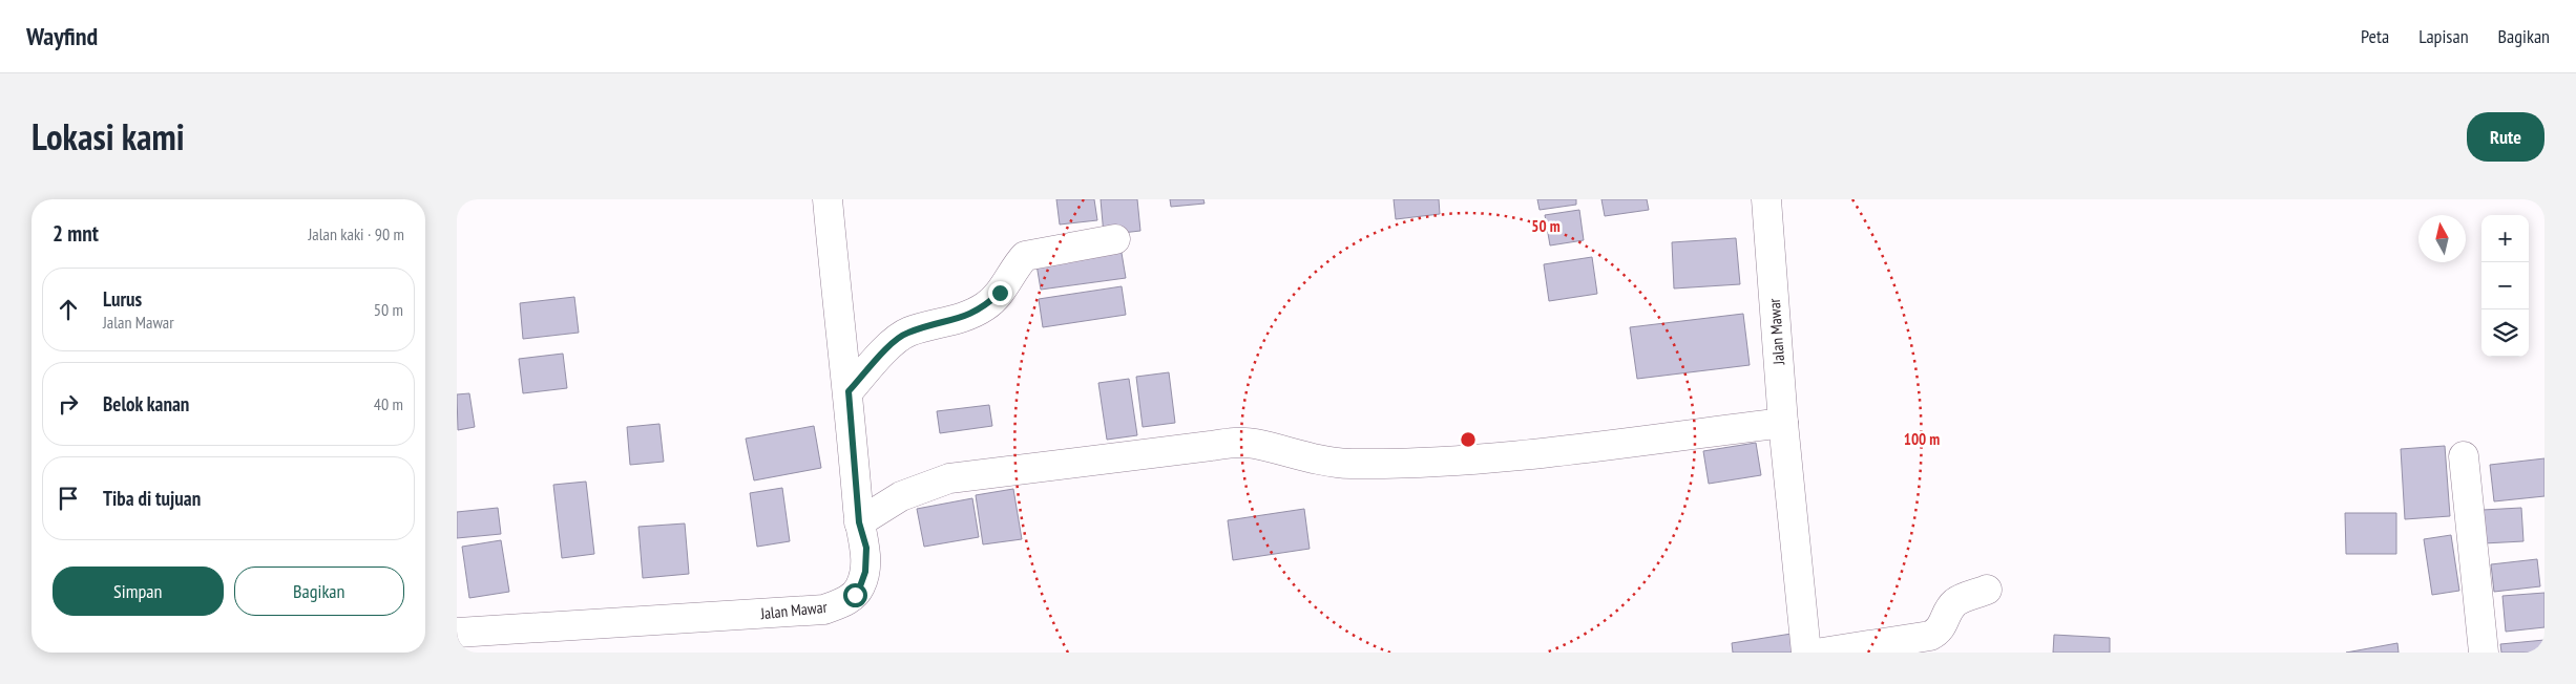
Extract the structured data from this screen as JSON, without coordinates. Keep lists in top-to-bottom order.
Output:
{
  "streets": {
    "street": ["Jalan Mawar"]
  },
  "north": "top",
  "page": {
    "header": "Wayfind",
    "nav": ["Peta", "Lapisan", "Bagikan"],
    "title": "Lokasi kami",
    "buttons": [
      "Rute",
      ["Simpan", "Bagikan"]
    ],
    "heading": ["2 mnt", "Jalan kaki · 90 m"],
    "map_buttons": ["+", "−"],
    "list": [
      ["Lurus", "Jalan Mawar", "50 m"],
      ["Belok kanan", "40 m"],
      "Tiba di tujuan"
    ]
  },
  "rings": ["50 m", "100 m"]
}
